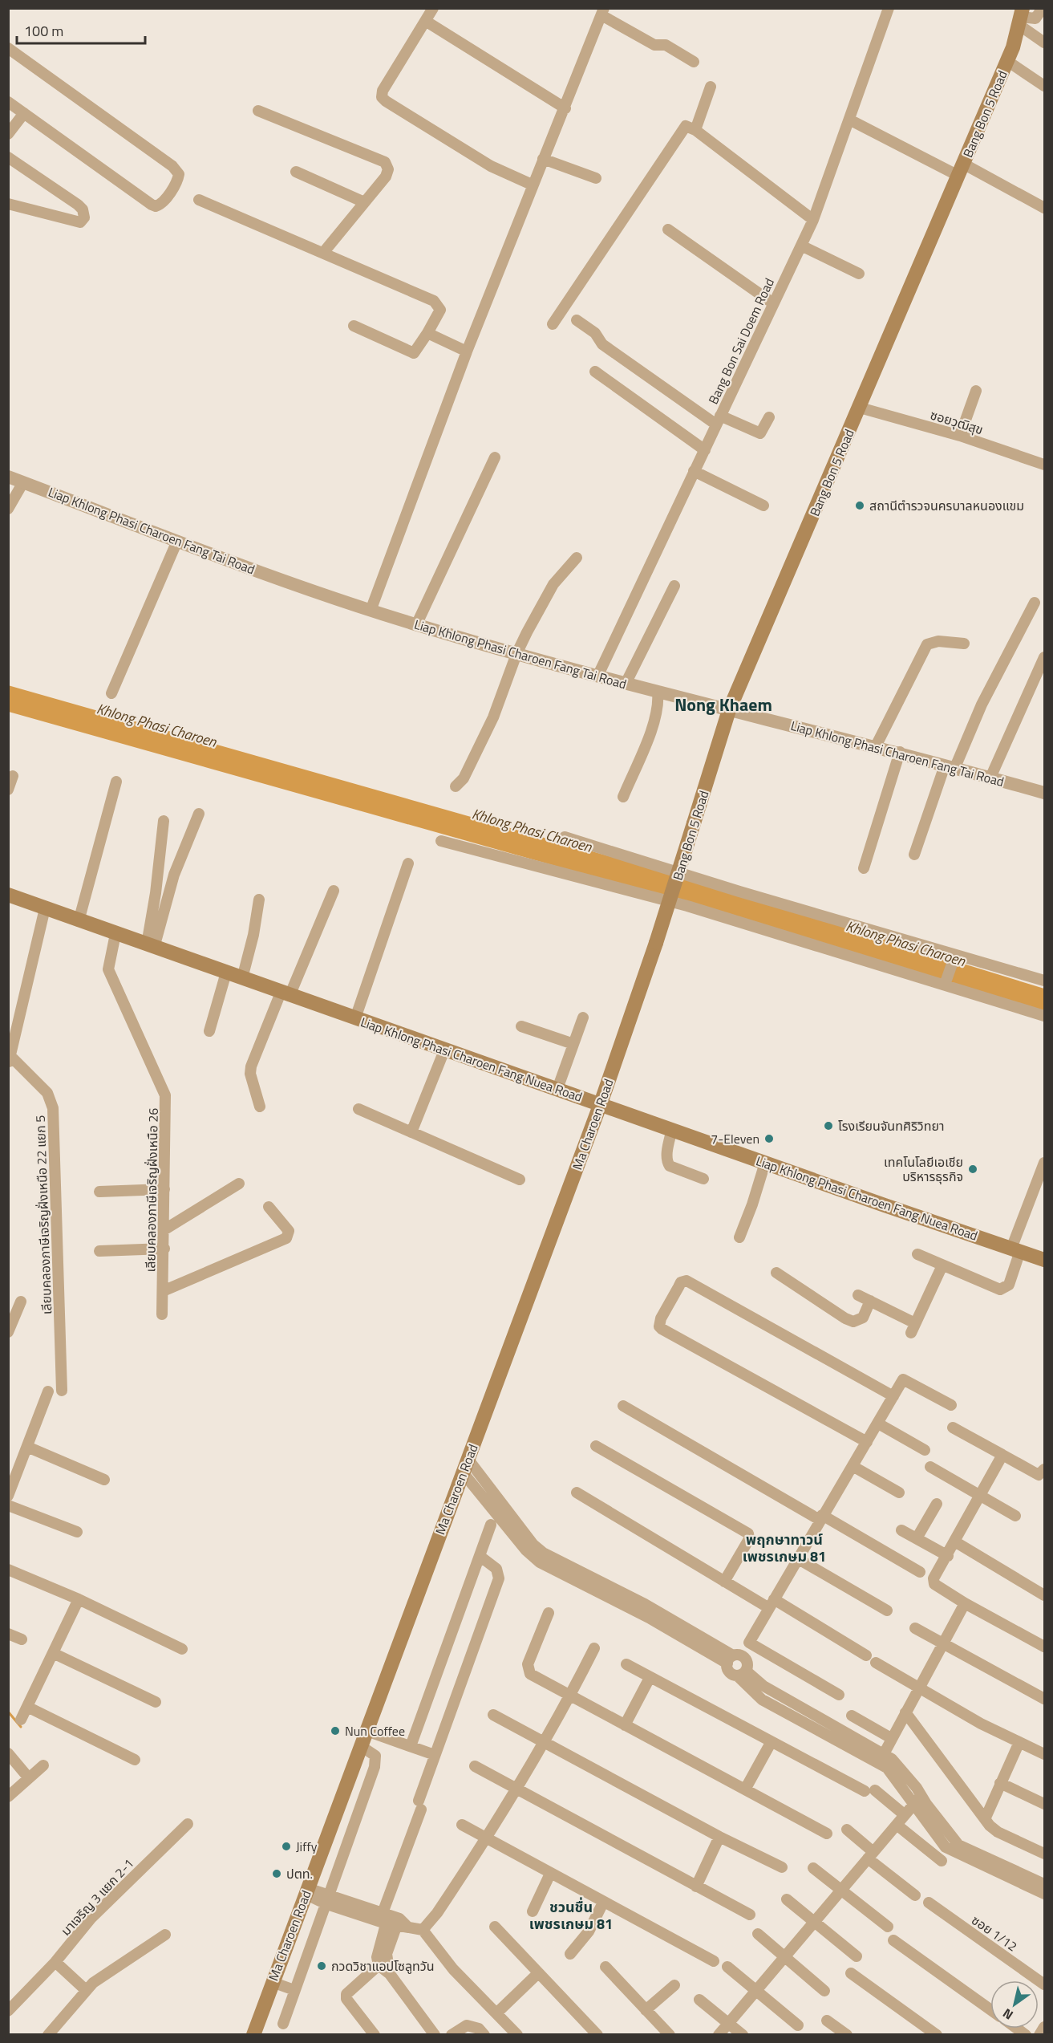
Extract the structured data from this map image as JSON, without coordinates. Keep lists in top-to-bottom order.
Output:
{
  "streets": {
    "main road": ["Bang Bon 5 Road", "Liap Khlong Phasi Charoen Fang Nuea Road", "Ma Charoen Road"],
    "street": [
      "Bang Bon Sai Doem Road",
      "ซอยวุฒิสุข",
      "Liap Khlong Phasi Charoen Fang Tai Road",
      "เลียบคลองภาษีเจริญฝั่งเหนือ 26",
      "เลียบคลองภาษีเจริญฝั่งเหนือ 22 แยก 5",
      "มาเจริญ 3 แยก 2-1",
      "ซอย 1/12"
    ]
  },
  "crossings": [
    ["Bang Bon 5 Road", "ซอยวุฒิสุข"],
    ["Bang Bon 5 Road", "Liap Khlong Phasi Charoen Fang Tai Road"],
    ["Bang Bon 5 Road", "Ma Charoen Road"],
    ["Bang Bon Sai Doem Road", "Liap Khlong Phasi Charoen Fang Tai Road"],
    ["Liap Khlong Phasi Charoen Fang Nuea Road", "Ma Charoen Road"],
    ["Liap Khlong Phasi Charoen Fang Nuea Road", "เลียบคลองภาษีเจริญฝั่งเหนือ 26"]
  ],
  "districts": ["Nong Khaem", "พฤกษาทาวน์ เพชรเกษม 81", "ชวนชื่น เพชรเกษม 81"],
  "water": ["Khlong Phasi Charoen"],
  "places": [
    "สถานีตำรวจนครบาลหนองแขม",
    "โรงเรียนจันทศิริวิทยา",
    "7-Eleven",
    "เทคโนโลยีเอเชีย บริหารธุรกิจ",
    "Nun Coffee",
    "Jiffy",
    "ปตท.",
    "กวดวิชาแอปโซลูทวัน"
  ],
  "scale_bar": "100 m",
  "north": "bottom left"
}
